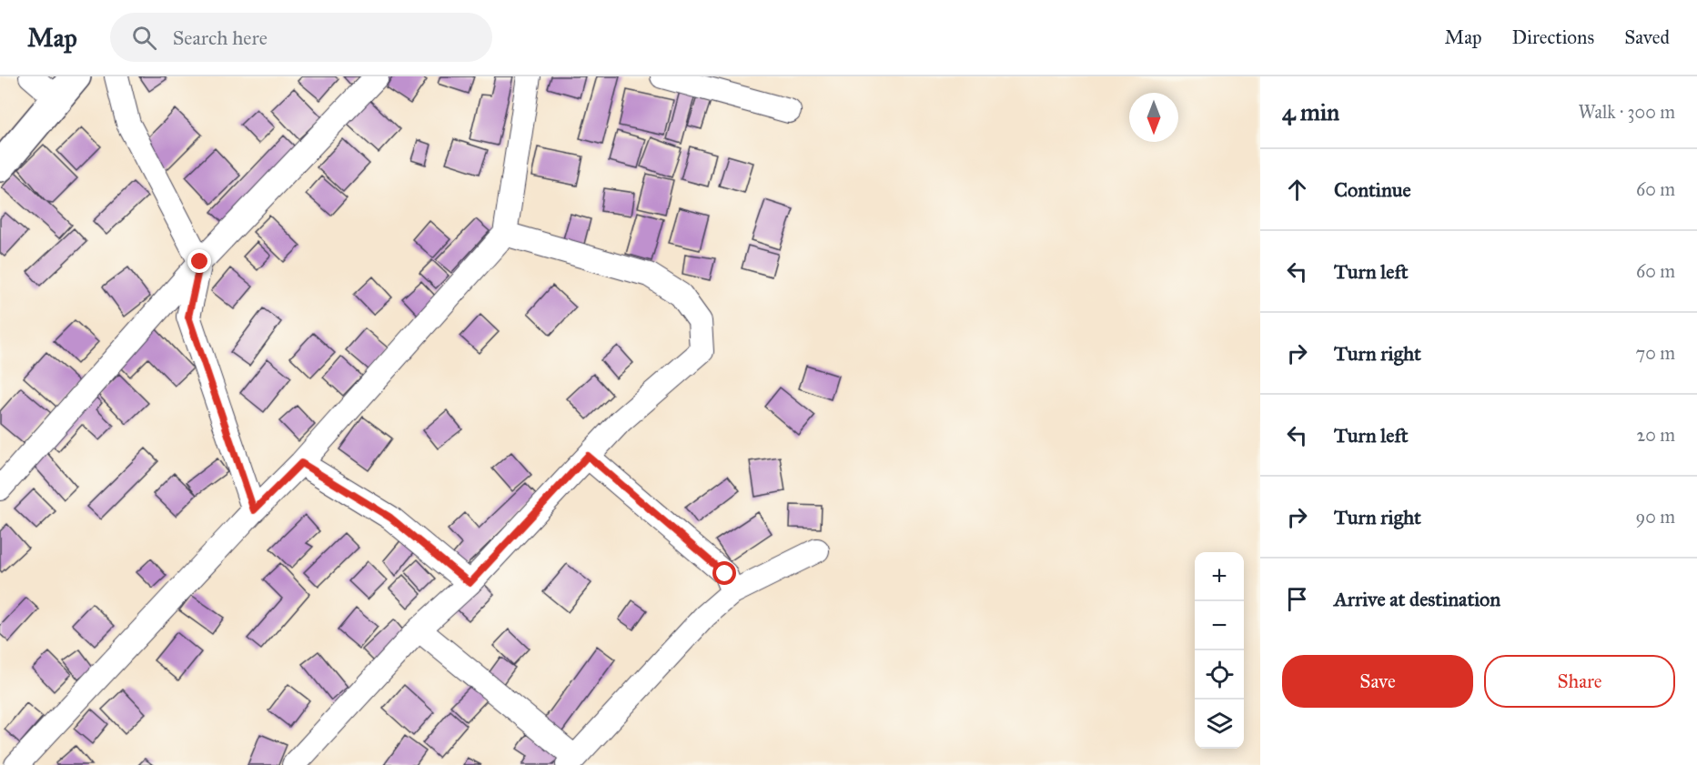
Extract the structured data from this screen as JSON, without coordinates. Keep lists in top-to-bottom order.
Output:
{
  "north": "bottom",
  "page": {
    "header": "Map",
    "search": "Search here",
    "nav": ["Map", "Directions", "Saved"],
    "heading": ["4 min", "Walk · 300 m"],
    "list": [
      ["Continue", "60 m"],
      ["Turn left", "60 m"],
      ["Turn right", "70 m"],
      ["Turn left", "20 m"],
      ["Turn right", "90 m"],
      "Arrive at destination"
    ],
    "map_buttons": ["+", "−"],
    "buttons": ["Save", "Share"]
  }
}
